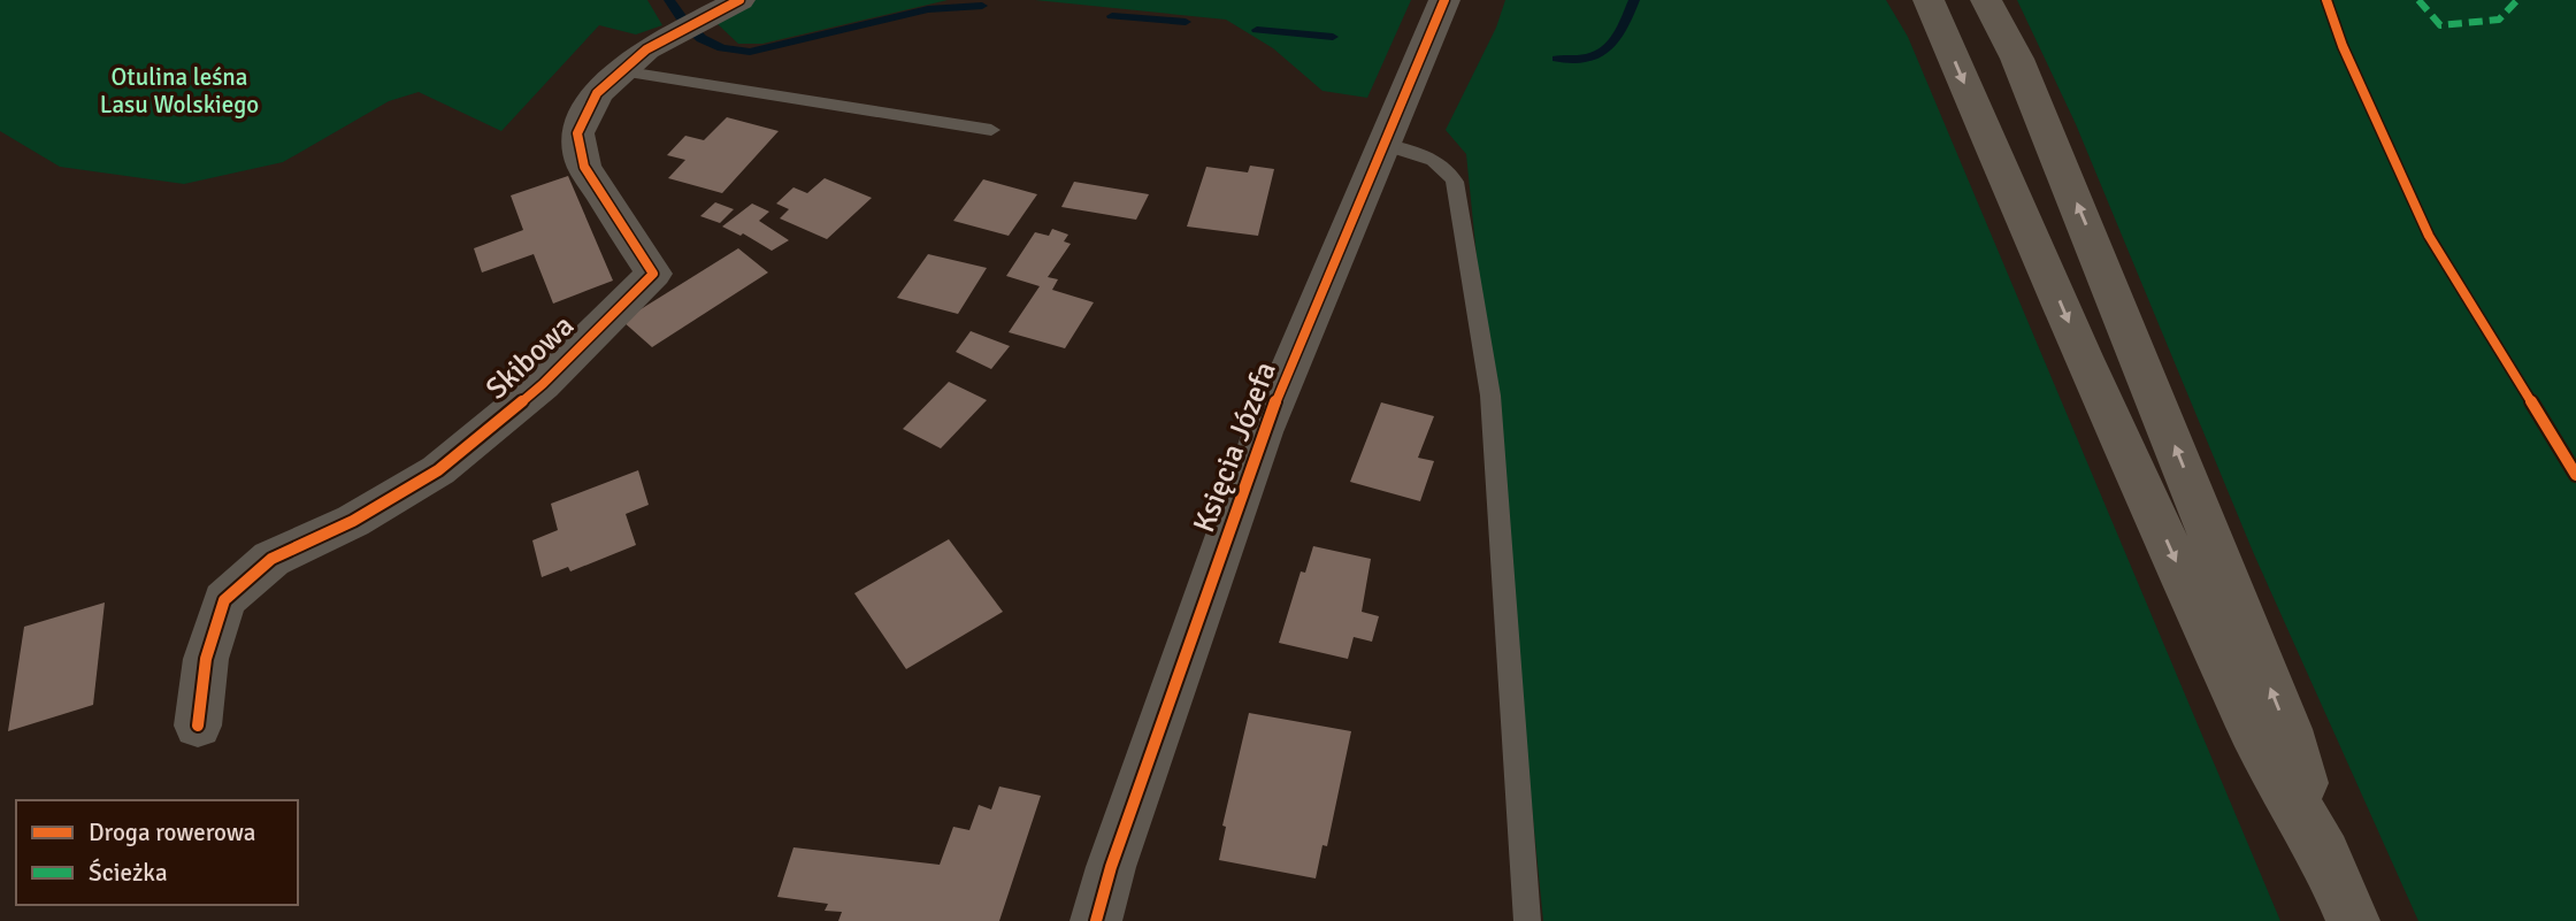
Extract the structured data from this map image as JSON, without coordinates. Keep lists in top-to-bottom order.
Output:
{
  "streets": {
    "street": ["Skibowa", "Księcia Józefa"]
  },
  "parks": ["Otulina leśna Lasu Wolskiego"],
  "legend": ["Droga rowerowa", "Ścieżka"]
}
